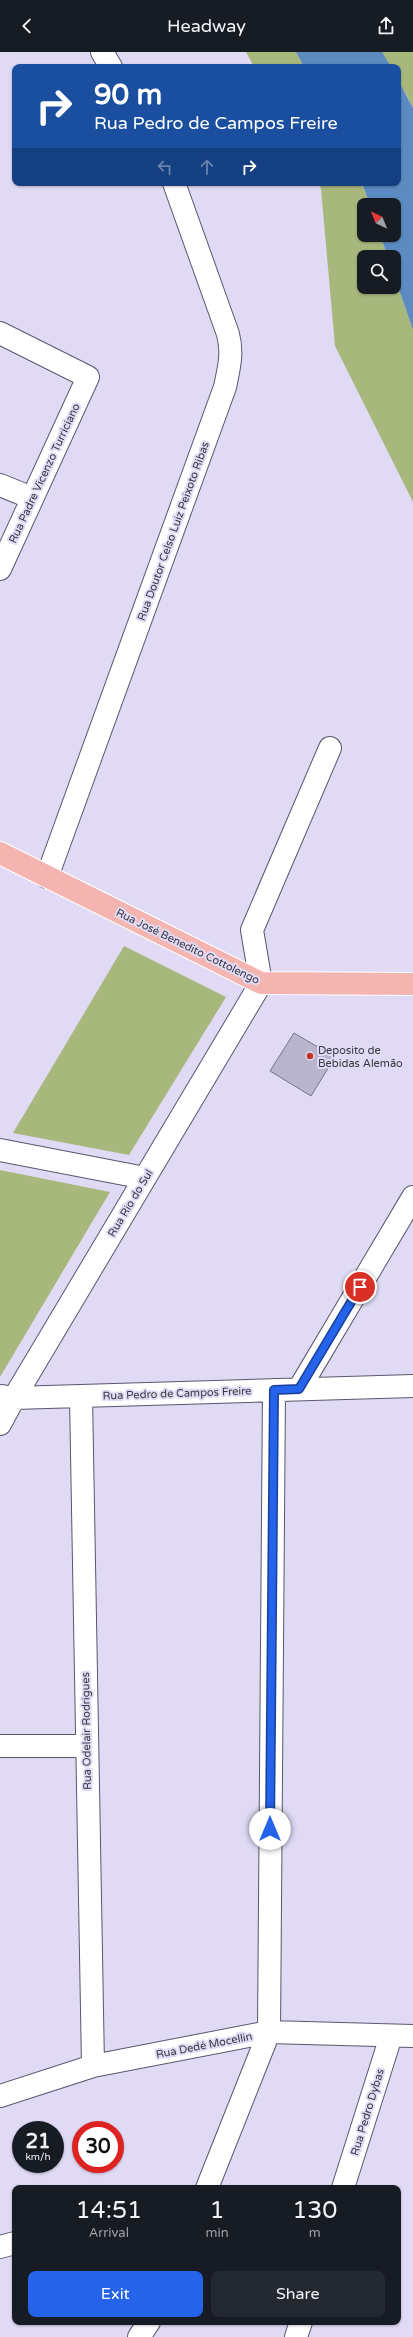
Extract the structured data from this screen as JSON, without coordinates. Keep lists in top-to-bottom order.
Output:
{
  "streets": {
    "main road": ["Rua José Benedito Cottolengo"],
    "street": [
      "Rua Padre Vicenzo Turriciano",
      "Rua Doutor Celso Luiz Peixoto Ribas",
      "Rua Rio do Sul",
      "Rua Pedro de Campos Freire",
      "Rua Odelair Rodrigues",
      "Rua Dedé Mocellin",
      "Rua Pedro Dybas"
    ]
  },
  "crossings": [
    ["Rua Doutor Celso Luiz Peixoto Ribas", "Rua José Benedito Cottolengo"],
    ["Rua José Benedito Cottolengo", "Rua Rio do Sul"],
    ["Rua Rio do Sul", "Rua Pedro de Campos Freire"],
    ["Rua Pedro de Campos Freire", "Rua Odelair Rodrigues"],
    ["Rua Odelair Rodrigues", "Rua Dedé Mocellin"],
    ["Rua Dedé Mocellin", "Rua Pedro Dybas"]
  ],
  "places": ["Deposito de Bebidas Alemão"],
  "north": "top left",
  "page": {
    "header": "Headway",
    "turn": ["90 m", "Rua Pedro de Campos Freire"],
    "speed": "21 km/h",
    "limit": "30",
    "eta": [
      "14:51",
      "Arrival",
      "1",
      "min",
      "130",
      "m"
    ],
    "buttons": ["Exit", "Share"]
  }
}
